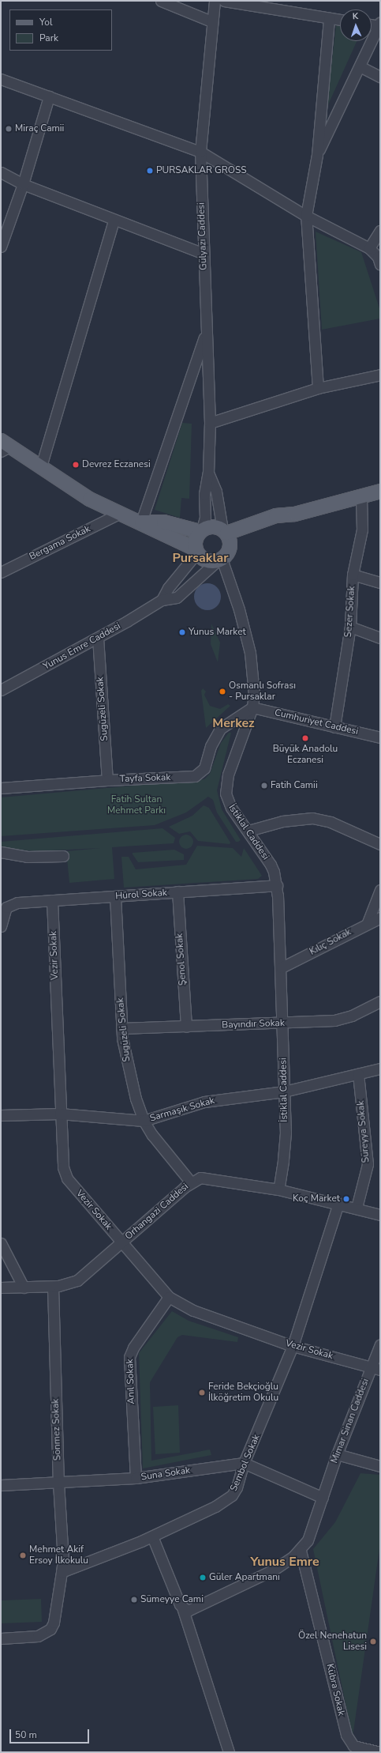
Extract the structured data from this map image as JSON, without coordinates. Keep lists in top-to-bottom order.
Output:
{
  "streets": {
    "street": [
      "Gülyazı Caddesi",
      "Bergama Sokak",
      "Sezer Sokak",
      "Yunus Emre Caddesi",
      "Sugüzeli Sokak",
      "Cumhuriyet Caddesi",
      "Tayfa Sokak",
      "İstiklal Caddesi",
      "Hürol Sokak",
      "Kılıç Sokak",
      "Vezir Sokak",
      "Şenol Sokak",
      "Bayındır Sokak",
      "Sarmaşık Sokak",
      "Süreyya Sokak",
      "Orhangazi Caddesi",
      "Anıl Sokak",
      "Mimar Sinan Caddesi",
      "Sönmez Sokak",
      "Sembol Sokak",
      "Suna Sokak",
      "Kübra Sokak"
    ]
  },
  "crossings": [
    ["Gülyazı Caddesi", "İstiklal Caddesi"],
    ["Sezer Sokak", "Cumhuriyet Caddesi"],
    ["Yunus Emre Caddesi", "Sugüzeli Sokak"],
    ["Sugüzeli Sokak", "Tayfa Sokak"],
    ["Sugüzeli Sokak", "Hürol Sokak"],
    ["Sugüzeli Sokak", "Bayındır Sokak"],
    ["Sugüzeli Sokak", "Sarmaşık Sokak"],
    ["Sugüzeli Sokak", "Orhangazi Caddesi"],
    ["Cumhuriyet Caddesi", "Tayfa Sokak"],
    ["Cumhuriyet Caddesi", "İstiklal Caddesi"],
    ["Tayfa Sokak", "İstiklal Caddesi"],
    ["İstiklal Caddesi", "Hürol Sokak"],
    ["İstiklal Caddesi", "Kılıç Sokak"],
    ["İstiklal Caddesi", "Bayındır Sokak"],
    ["İstiklal Caddesi", "Sarmaşık Sokak"],
    ["İstiklal Caddesi", "Orhangazi Caddesi"],
    ["Hürol Sokak", "Vezir Sokak"],
    ["Hürol Sokak", "Şenol Sokak"],
    ["Vezir Sokak", "Sarmaşık Sokak"],
    ["Vezir Sokak", "Orhangazi Caddesi"],
    ["Vezir Sokak", "Anıl Sokak"],
    ["Vezir Sokak", "Mimar Sinan Caddesi"],
    ["Vezir Sokak", "Sembol Sokak"],
    ["Şenol Sokak", "Bayındır Sokak"],
    ["Sarmaşık Sokak", "Süreyya Sokak"],
    ["Süreyya Sokak", "Orhangazi Caddesi"],
    ["Orhangazi Caddesi", "Sönmez Sokak"],
    ["Orhangazi Caddesi", "Sembol Sokak"],
    ["Anıl Sokak", "Suna Sokak"],
    ["Mimar Sinan Caddesi", "Kübra Sokak"],
    ["Sönmez Sokak", "Sembol Sokak"],
    ["Sönmez Sokak", "Suna Sokak"],
    ["Sembol Sokak", "Suna Sokak"]
  ],
  "districts": ["Pursaklar", "Merkez", "Yunus Emre"],
  "parks": ["Fatih Sultan Mehmet Parkı"],
  "places": [
    "Miraç Camii",
    "PURSAKLAR GROSS",
    "Devrez Eczanesi",
    "Yunus Market",
    "Osmanlı Sofrası - Pursaklar",
    "Büyük Anadolu Eczanesi",
    "Fatih Camii",
    "Koç Market",
    "Feride Bekçioğlu İlköğretim Okulu",
    "Mehmet Akif Ersoy İlkokulu",
    "Güler Apartmanı",
    "Sümeyye Cami",
    "Özel Nenehatun Lisesi"
  ],
  "legend": ["Yol", "Park"],
  "scale_bar": "50 m",
  "north": "top"
}
